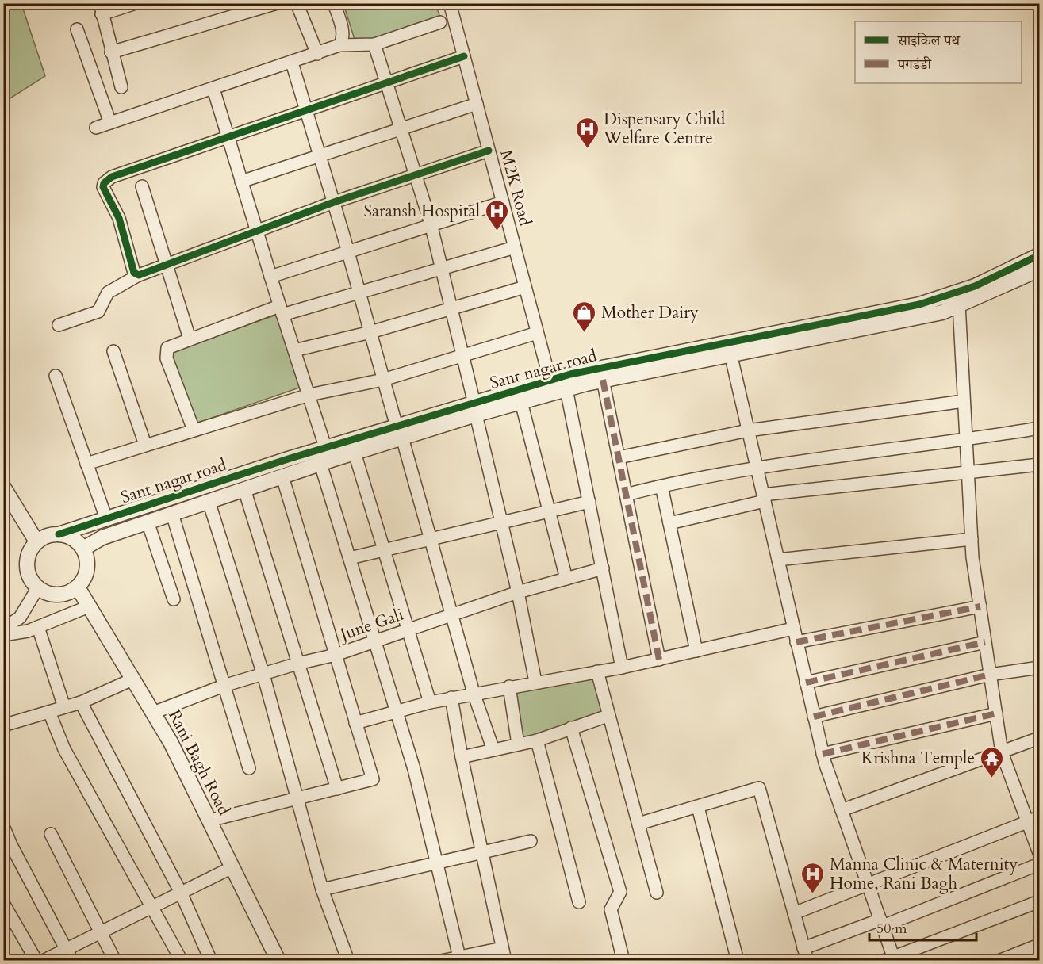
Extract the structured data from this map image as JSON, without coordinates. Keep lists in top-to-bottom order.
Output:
{
  "streets": {
    "street": [
      "M2K Road",
      "Sant nagar road",
      "June Gali",
      "Rani Bagh Road"
    ]
  },
  "crossings": [
    ["M2K Road", "Sant nagar road"],
    ["M2K Road", "June Gali"],
    ["Sant nagar road", "Rani Bagh Road"],
    ["June Gali", "Rani Bagh Road"]
  ],
  "places": {
    "hospital": ["Dispensary Child Welfare Centre", "Saransh Hospital", "Manna Clinic & Maternity Home, Rani Bagh"],
    "shop": ["Mother Dairy"],
    "temple": ["Krishna Temple"]
  },
  "legend": ["साइकिल पथ", "पगडंडी"],
  "scale_bar": "50 m"
}
